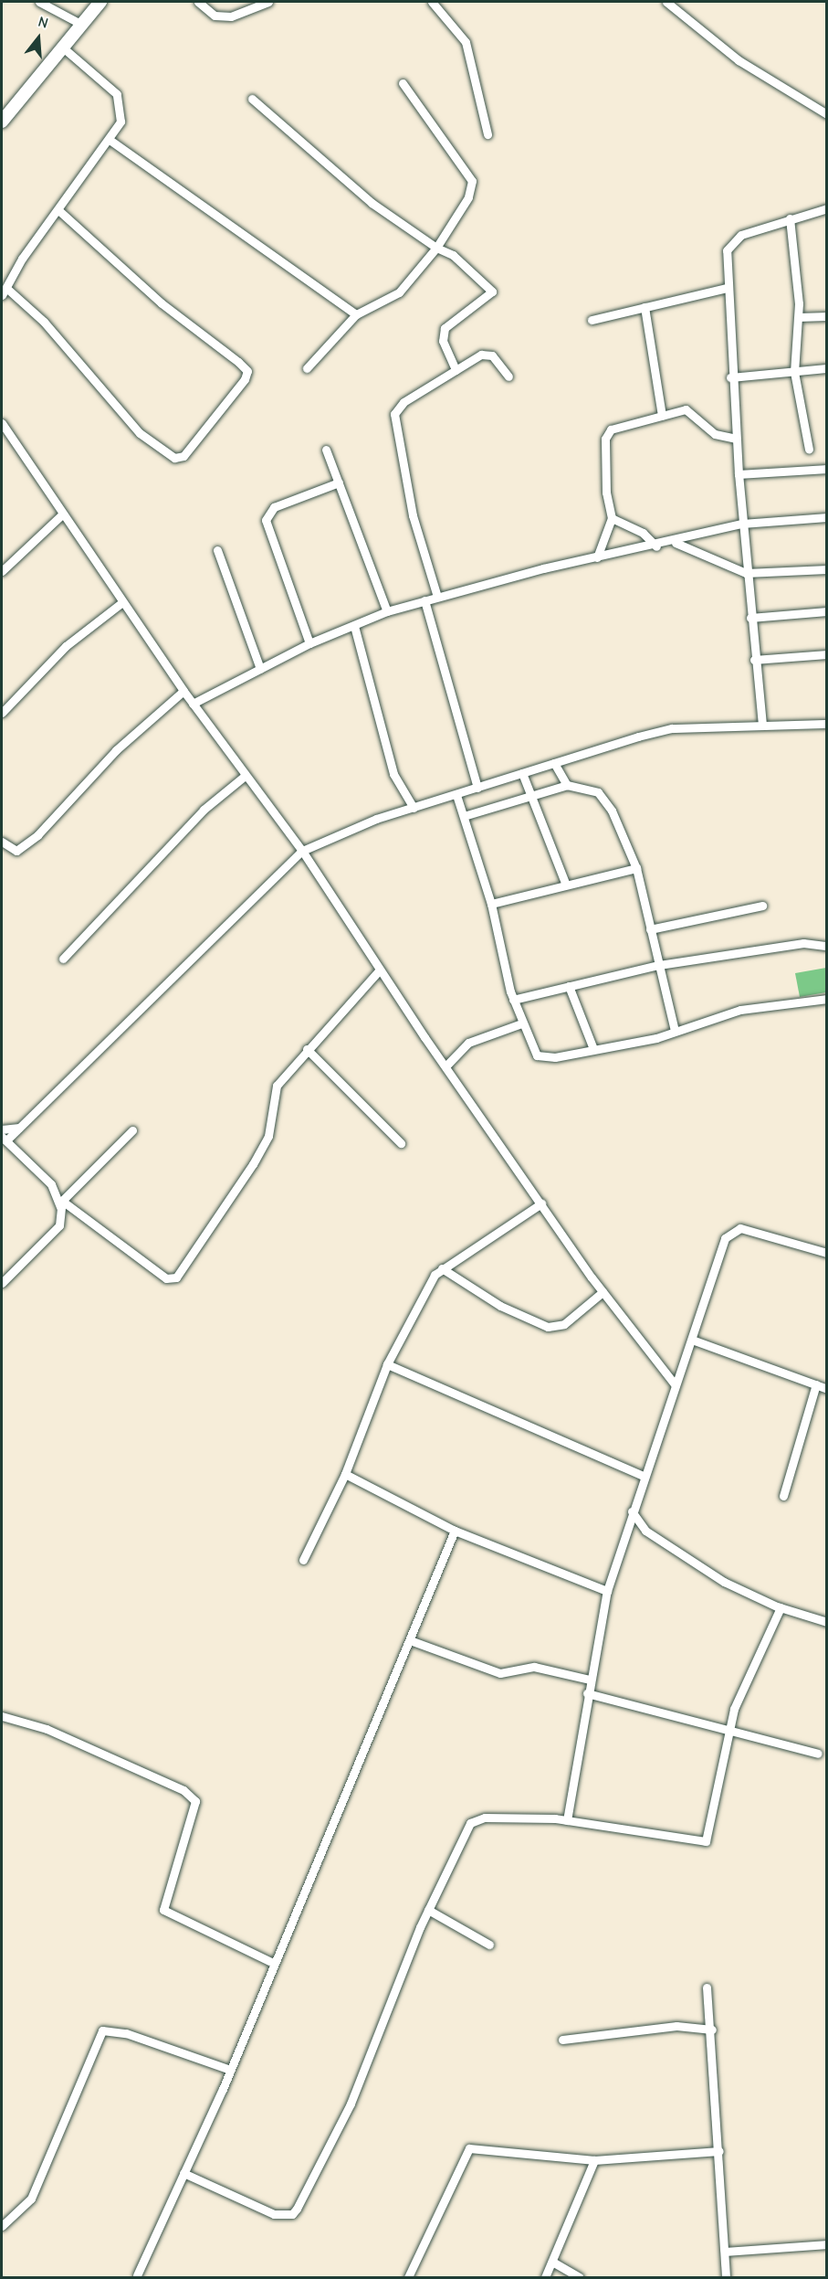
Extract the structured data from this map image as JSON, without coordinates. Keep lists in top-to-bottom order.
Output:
{
  "north": "top"
}
